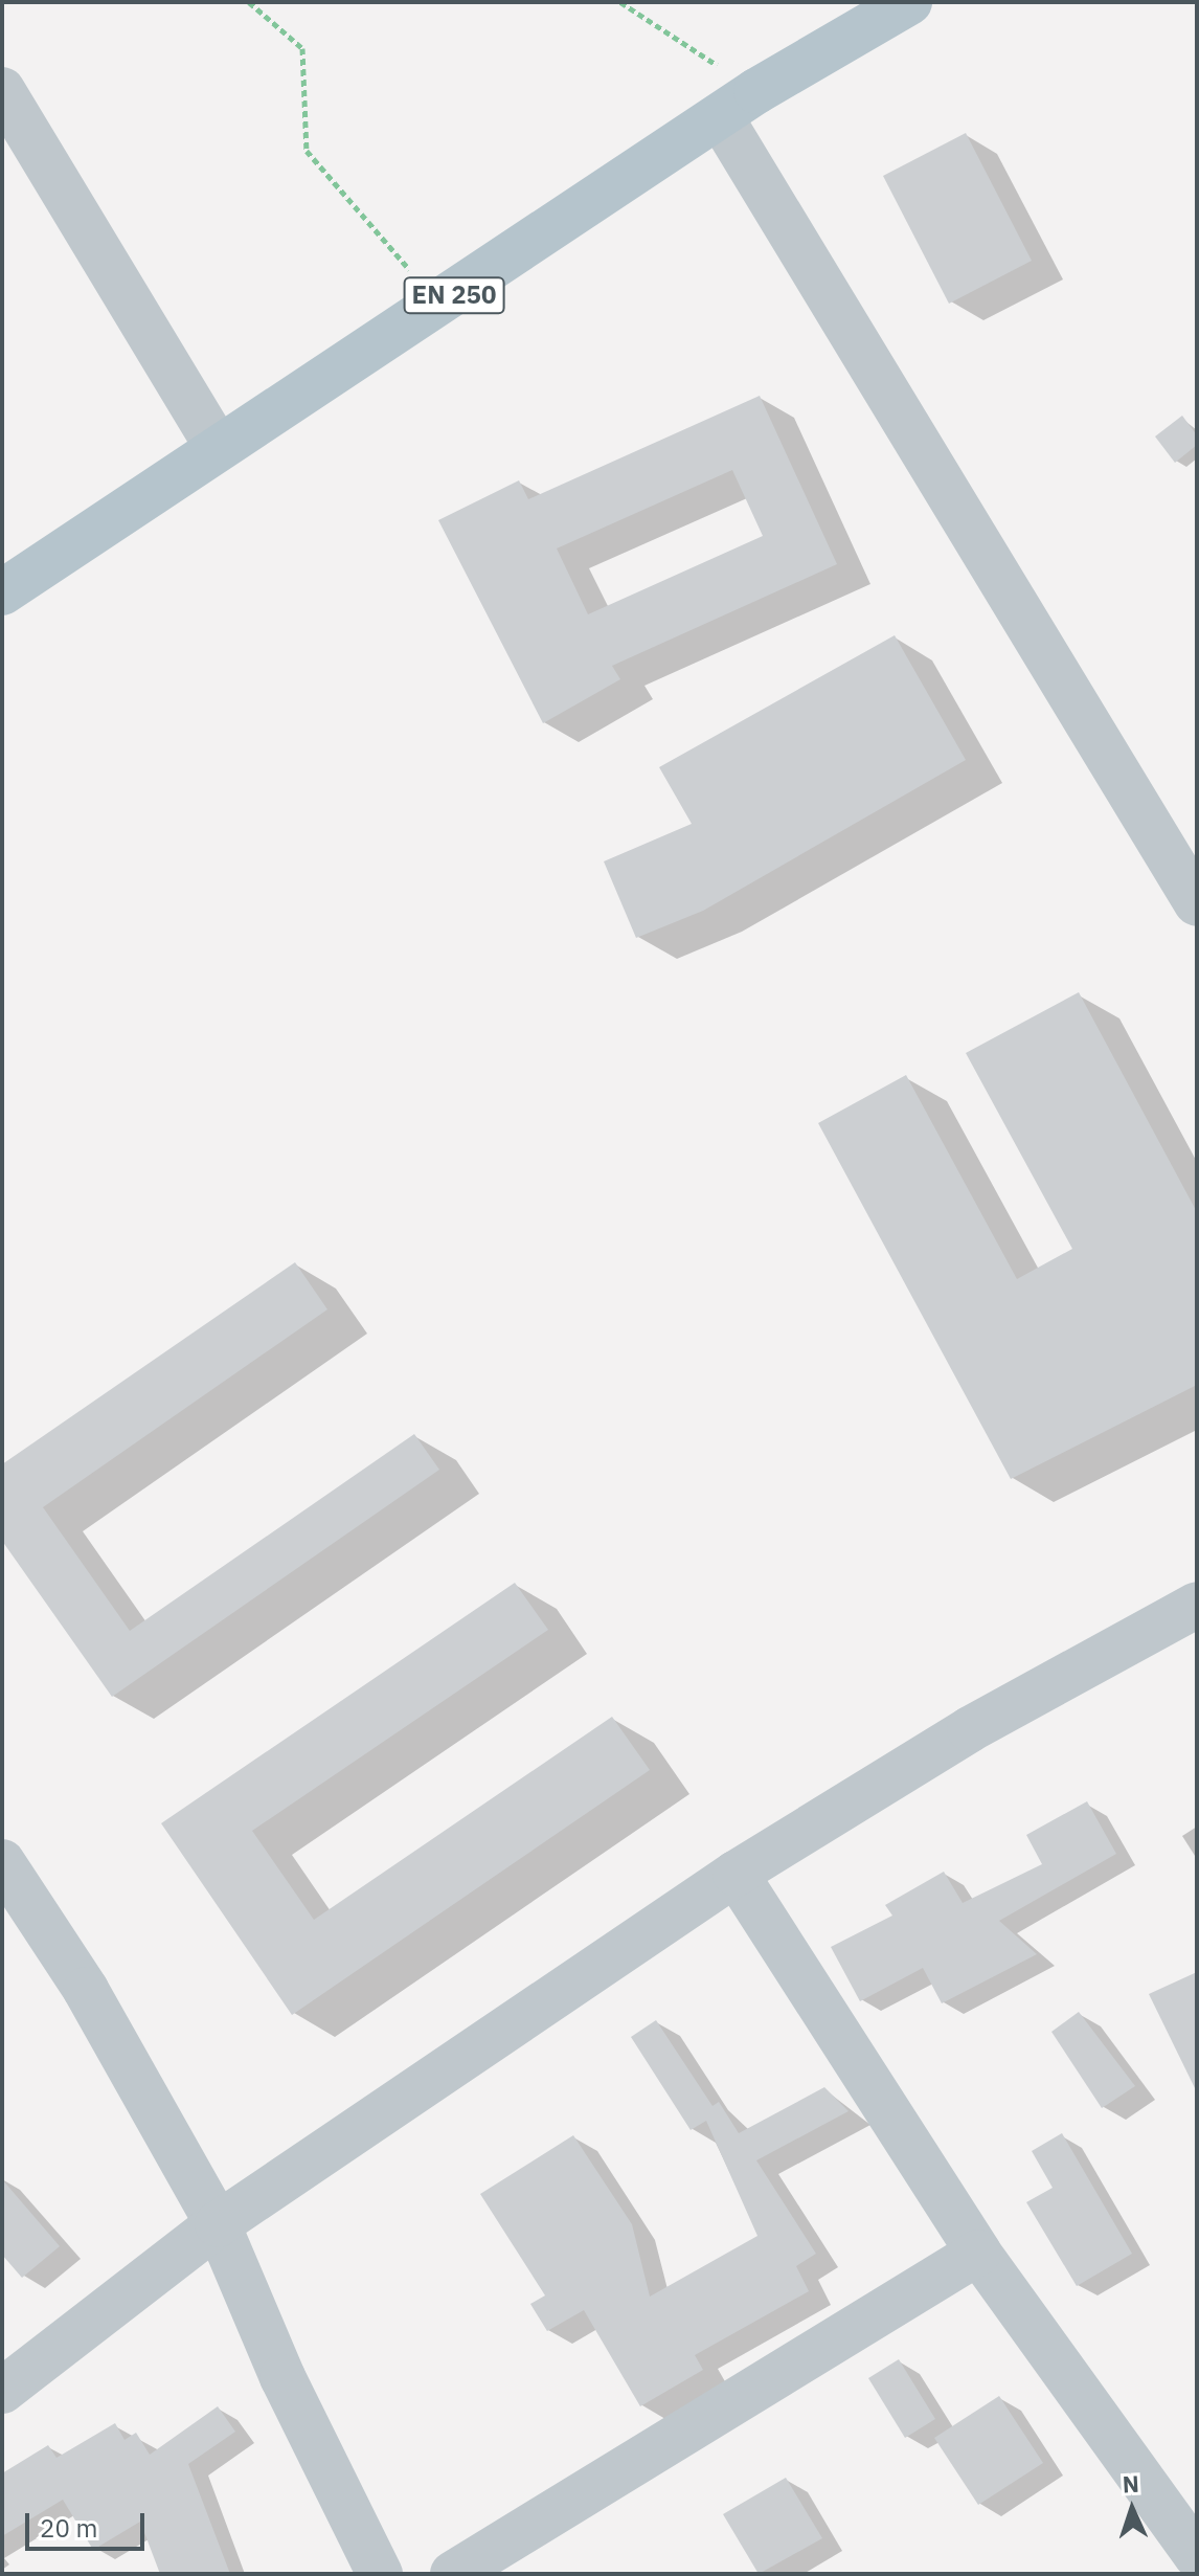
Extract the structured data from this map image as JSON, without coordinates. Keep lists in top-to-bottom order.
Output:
{
  "streets": {
    "main road": ["EN 250"]
  },
  "scale_bar": "20 m",
  "north": "top"
}
